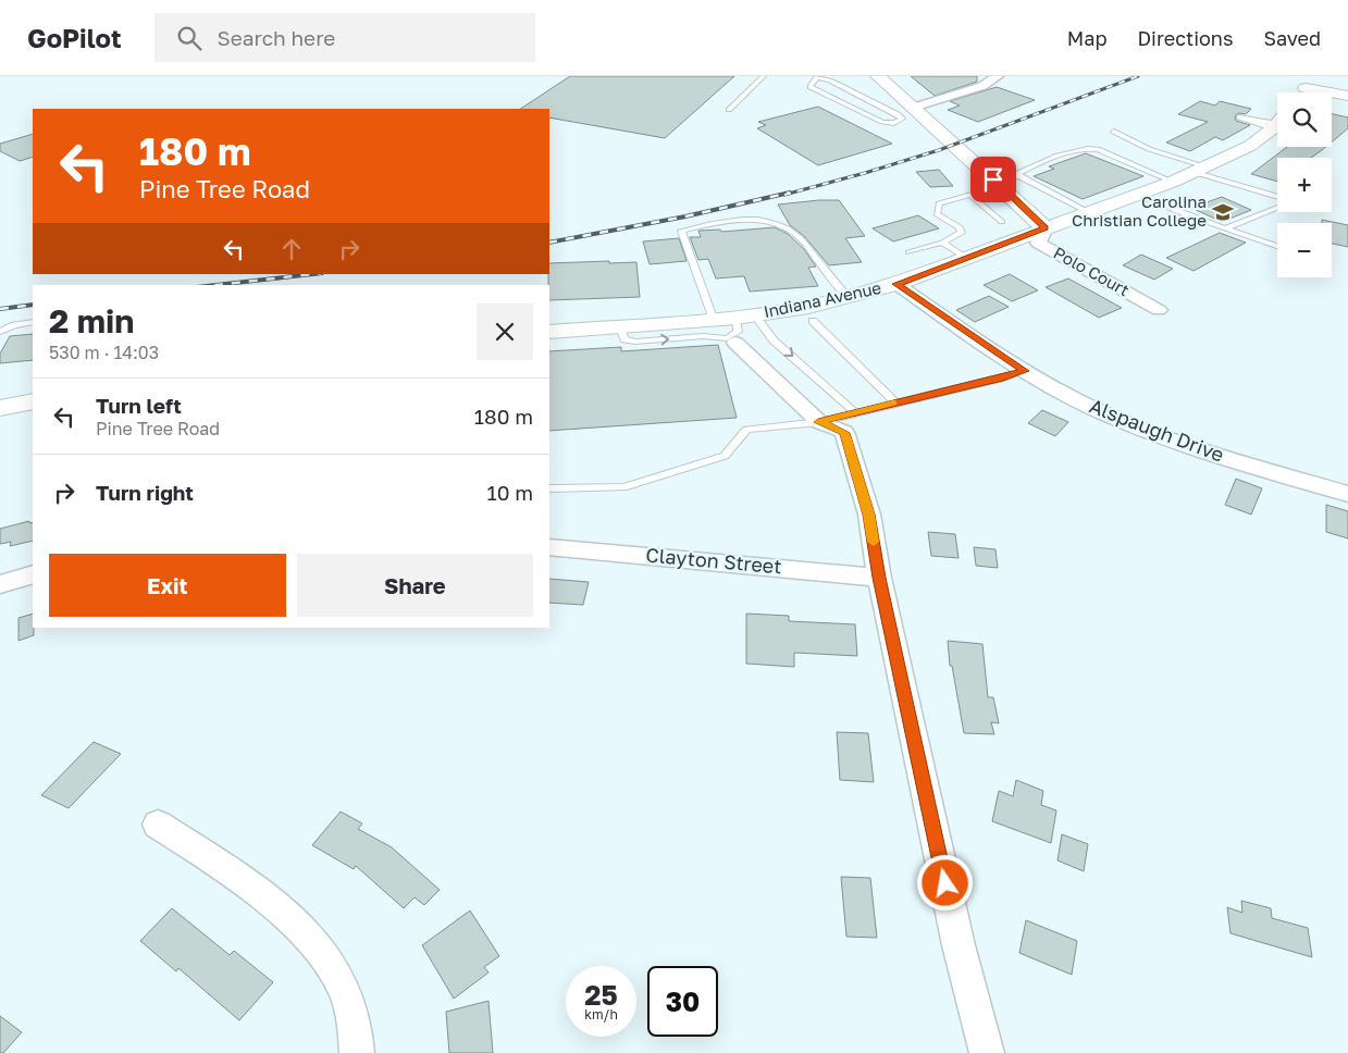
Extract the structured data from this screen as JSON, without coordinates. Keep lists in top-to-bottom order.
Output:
{
  "streets": {
    "main road": ["Indiana Avenue"],
    "street": ["Polo Court", "Alspaugh Drive", "Clayton Street"]
  },
  "crossings": [
    ["Polo Court", "Indiana Avenue"],
    ["Indiana Avenue", "Alspaugh Drive"]
  ],
  "places": {
    "school or university": ["Carolina Christian College"]
  },
  "page": {
    "header": "GoPilot",
    "search": "Search here",
    "nav": ["Map", "Directions", "Saved"],
    "map_buttons": ["+", "−"],
    "turn": ["180 m", "Pine Tree Road"],
    "heading": ["2 min", "530 m · 14:03"],
    "list": [
      {
        "name": "Turn left",
        "note": "Pine Tree Road",
        "value": "180 m"
      },
      {
        "name": "Turn right",
        "value": "10 m"
      }
    ],
    "buttons": ["Exit", "Share"],
    "speed": "25 km/h",
    "limit": "30"
  }
}
